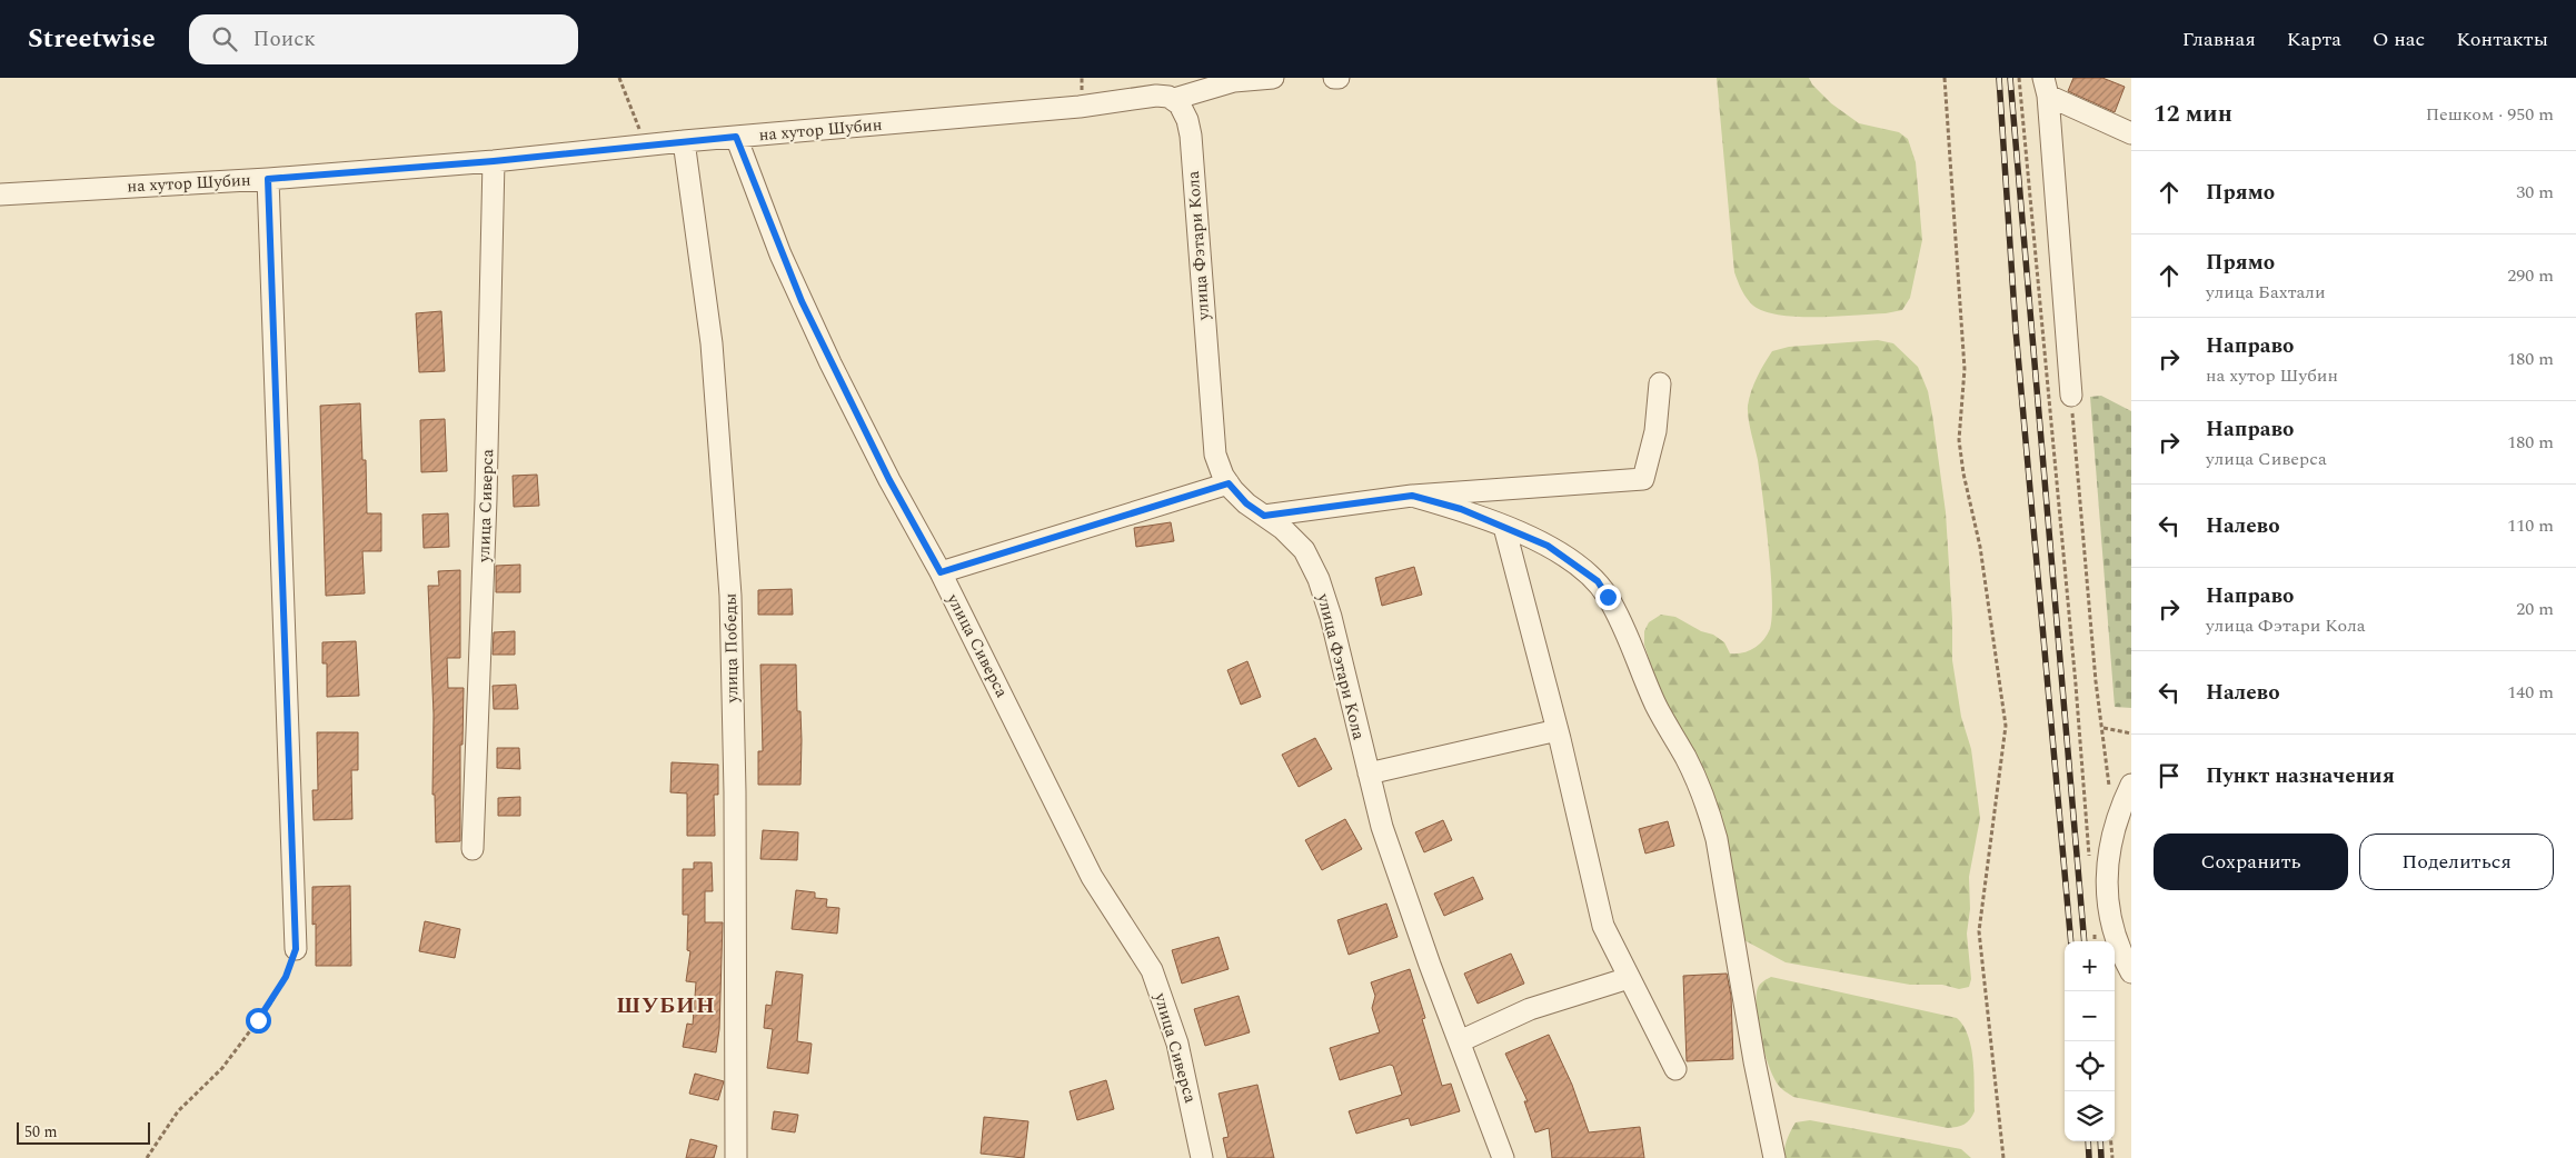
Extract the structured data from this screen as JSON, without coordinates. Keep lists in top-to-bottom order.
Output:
{
  "streets": {
    "street": [
      "на хутор Шубин",
      "улица Фэтари Кола",
      "улица Сиверса",
      "улица Победы"
    ]
  },
  "crossings": [
    ["на хутор Шубин", "улица Фэтари Кола"],
    ["на хутор Шубин", "улица Сиверса"],
    ["на хутор Шубин", "улица Победы"]
  ],
  "districts": ["ШУБИН"],
  "scale_bar": "50 m",
  "page": {
    "header": "Streetwise",
    "search": "Поиск",
    "nav": [
      "Главная",
      "Карта",
      "О нас",
      "Контакты"
    ],
    "heading": ["12 мин", "Пешком · 950 m"],
    "list": [
      ["Прямо", "30 m"],
      ["Прямо", "улица Бахтали", "290 m"],
      ["Направо", "на хутор Шубин", "180 m"],
      ["Направо", "улица Сиверса", "180 m"],
      ["Налево", "110 m"],
      ["Направо", "улица Фэтари Кола", "20 m"],
      ["Налево", "140 m"],
      "Пункт назначения"
    ],
    "buttons": ["Сохранить", "Поделиться"],
    "map_buttons": ["+", "−"],
    "scale": "50 m"
  }
}
